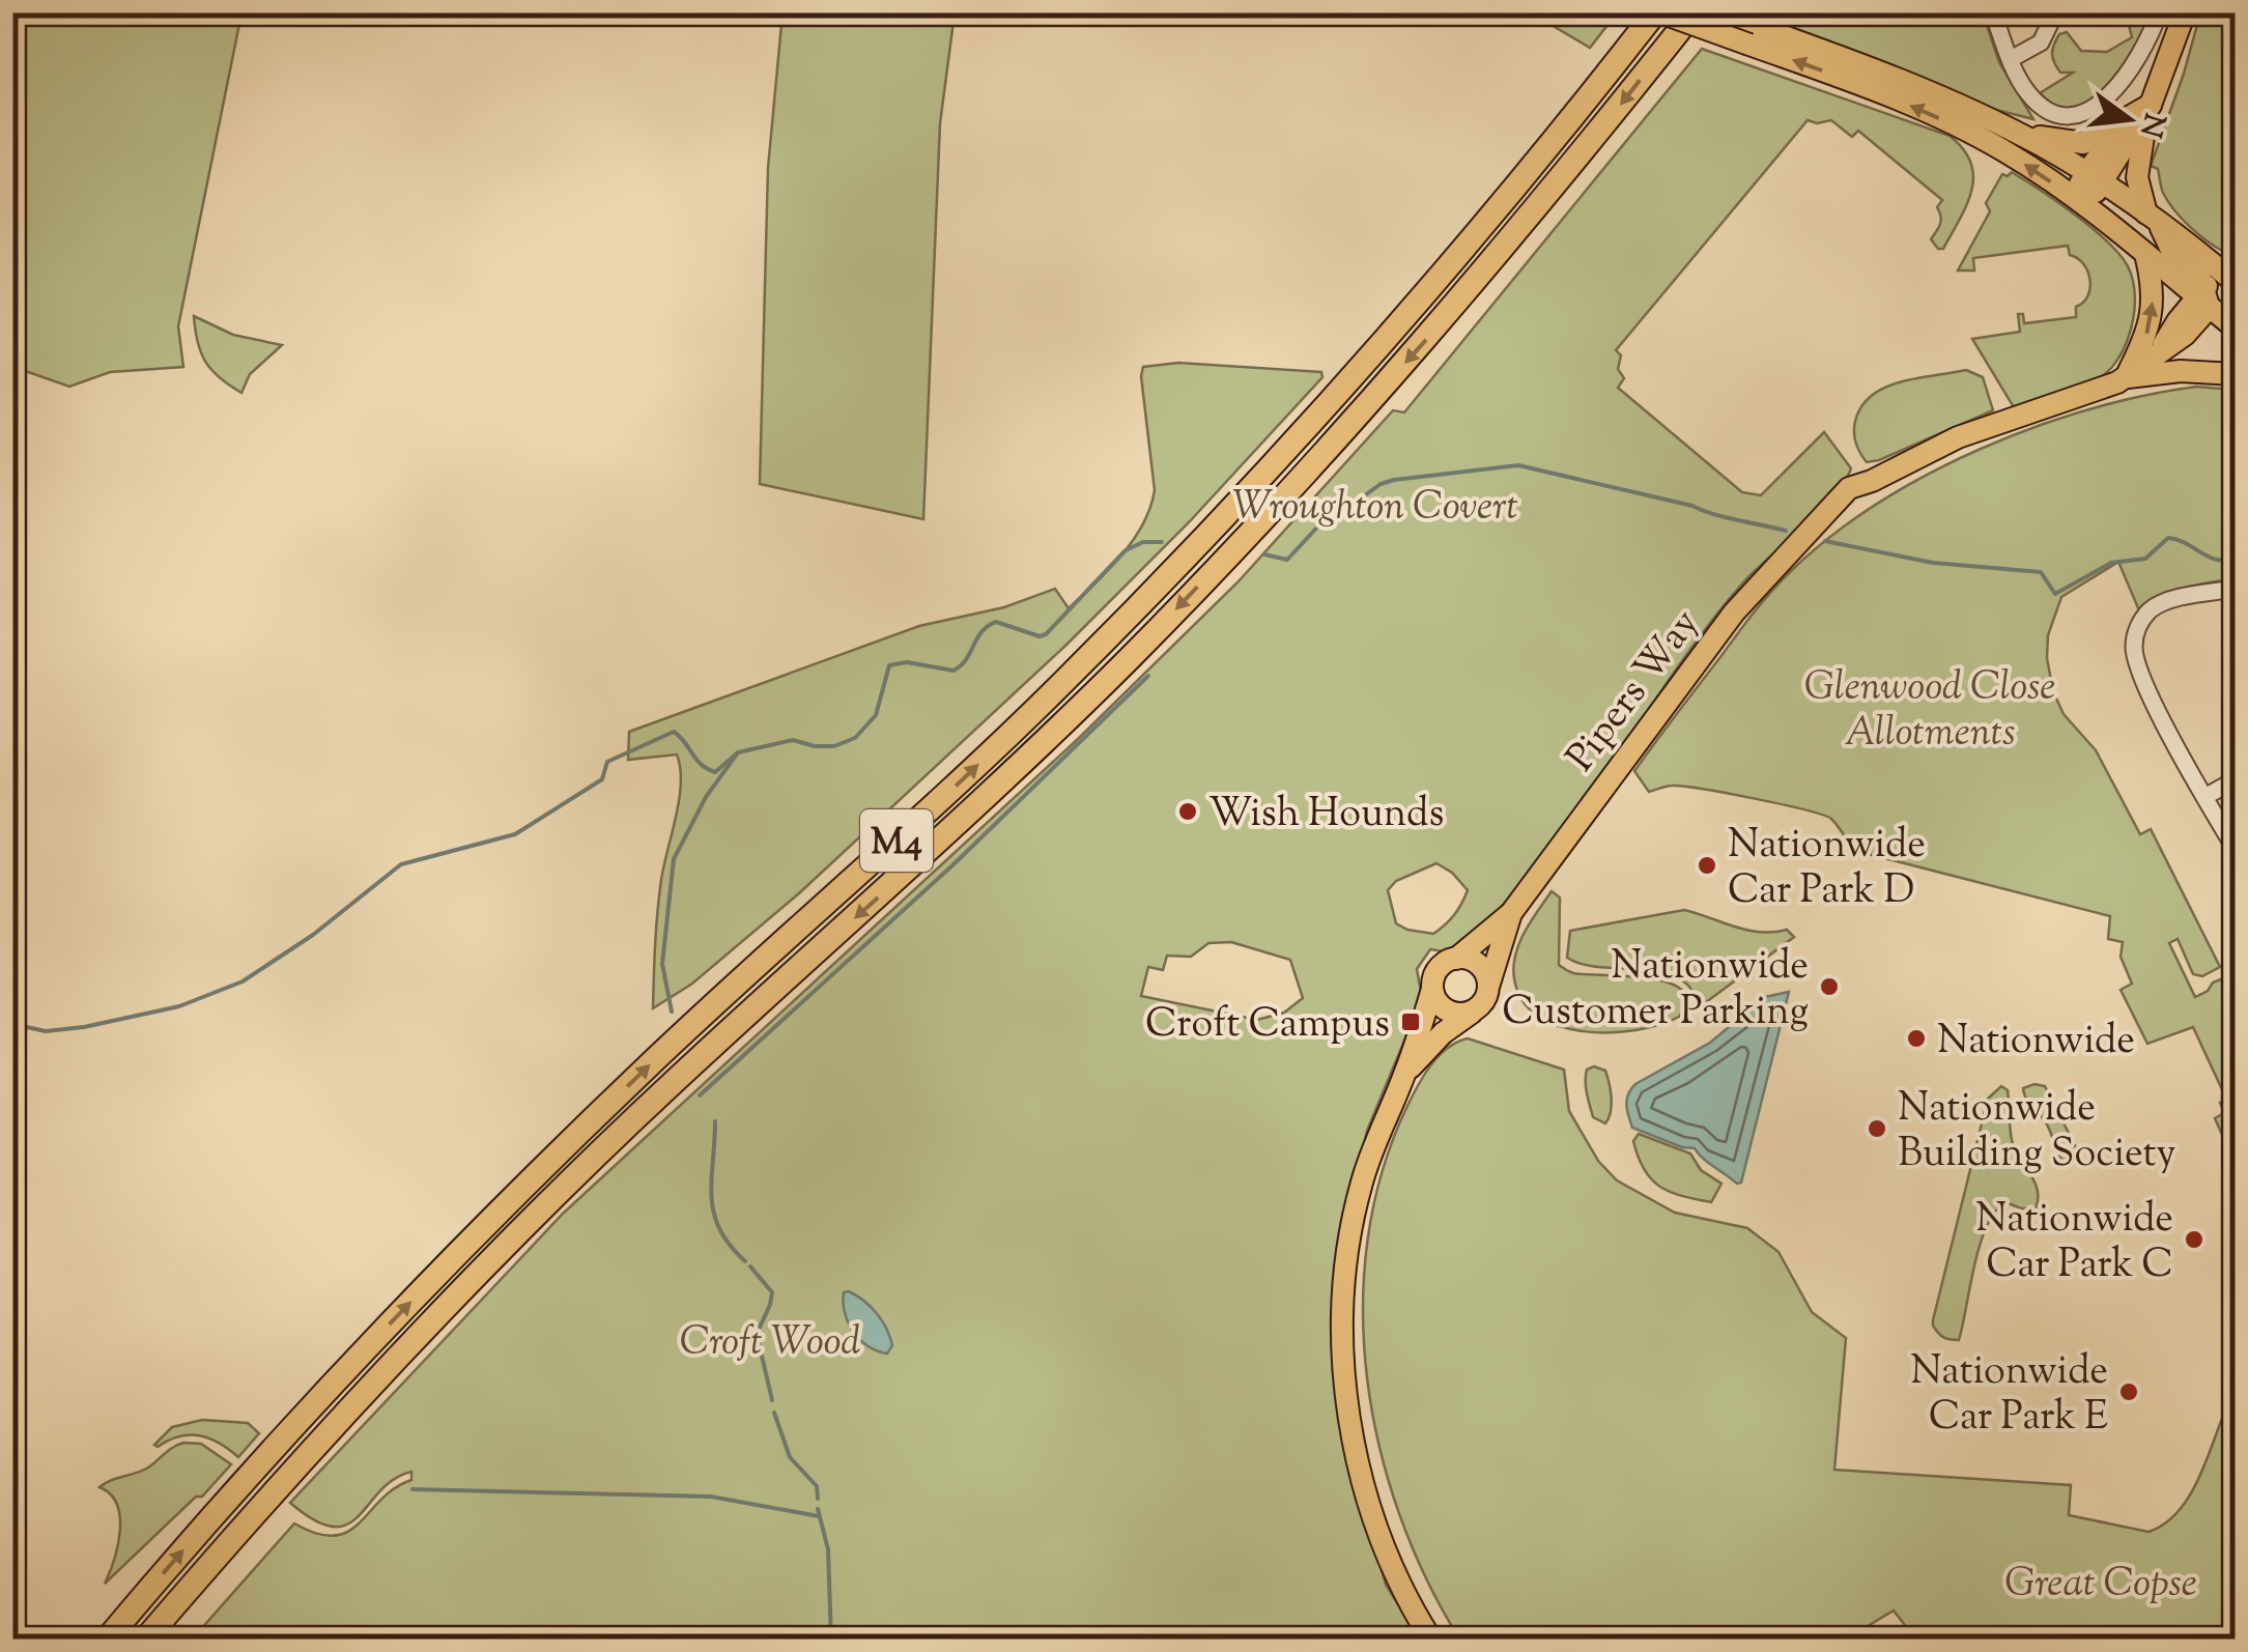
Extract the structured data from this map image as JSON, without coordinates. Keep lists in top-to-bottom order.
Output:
{
  "streets": {
    "highway": ["M4"],
    "main road": ["Pipers Way"]
  },
  "parks": [
    "Wroughton Covert",
    "Glenwood Close Allotments",
    "Croft Wood",
    "Great Copse"
  ],
  "places": {
    "other": [
      "Wish Hounds",
      "Nationwide Car Park D",
      "Nationwide Customer Parking",
      "Nationwide",
      "Nationwide Building Society",
      "Nationwide Car Park C",
      "Nationwide Car Park E"
    ],
    "transit": ["Croft Campus"]
  },
  "north": "right"
}
